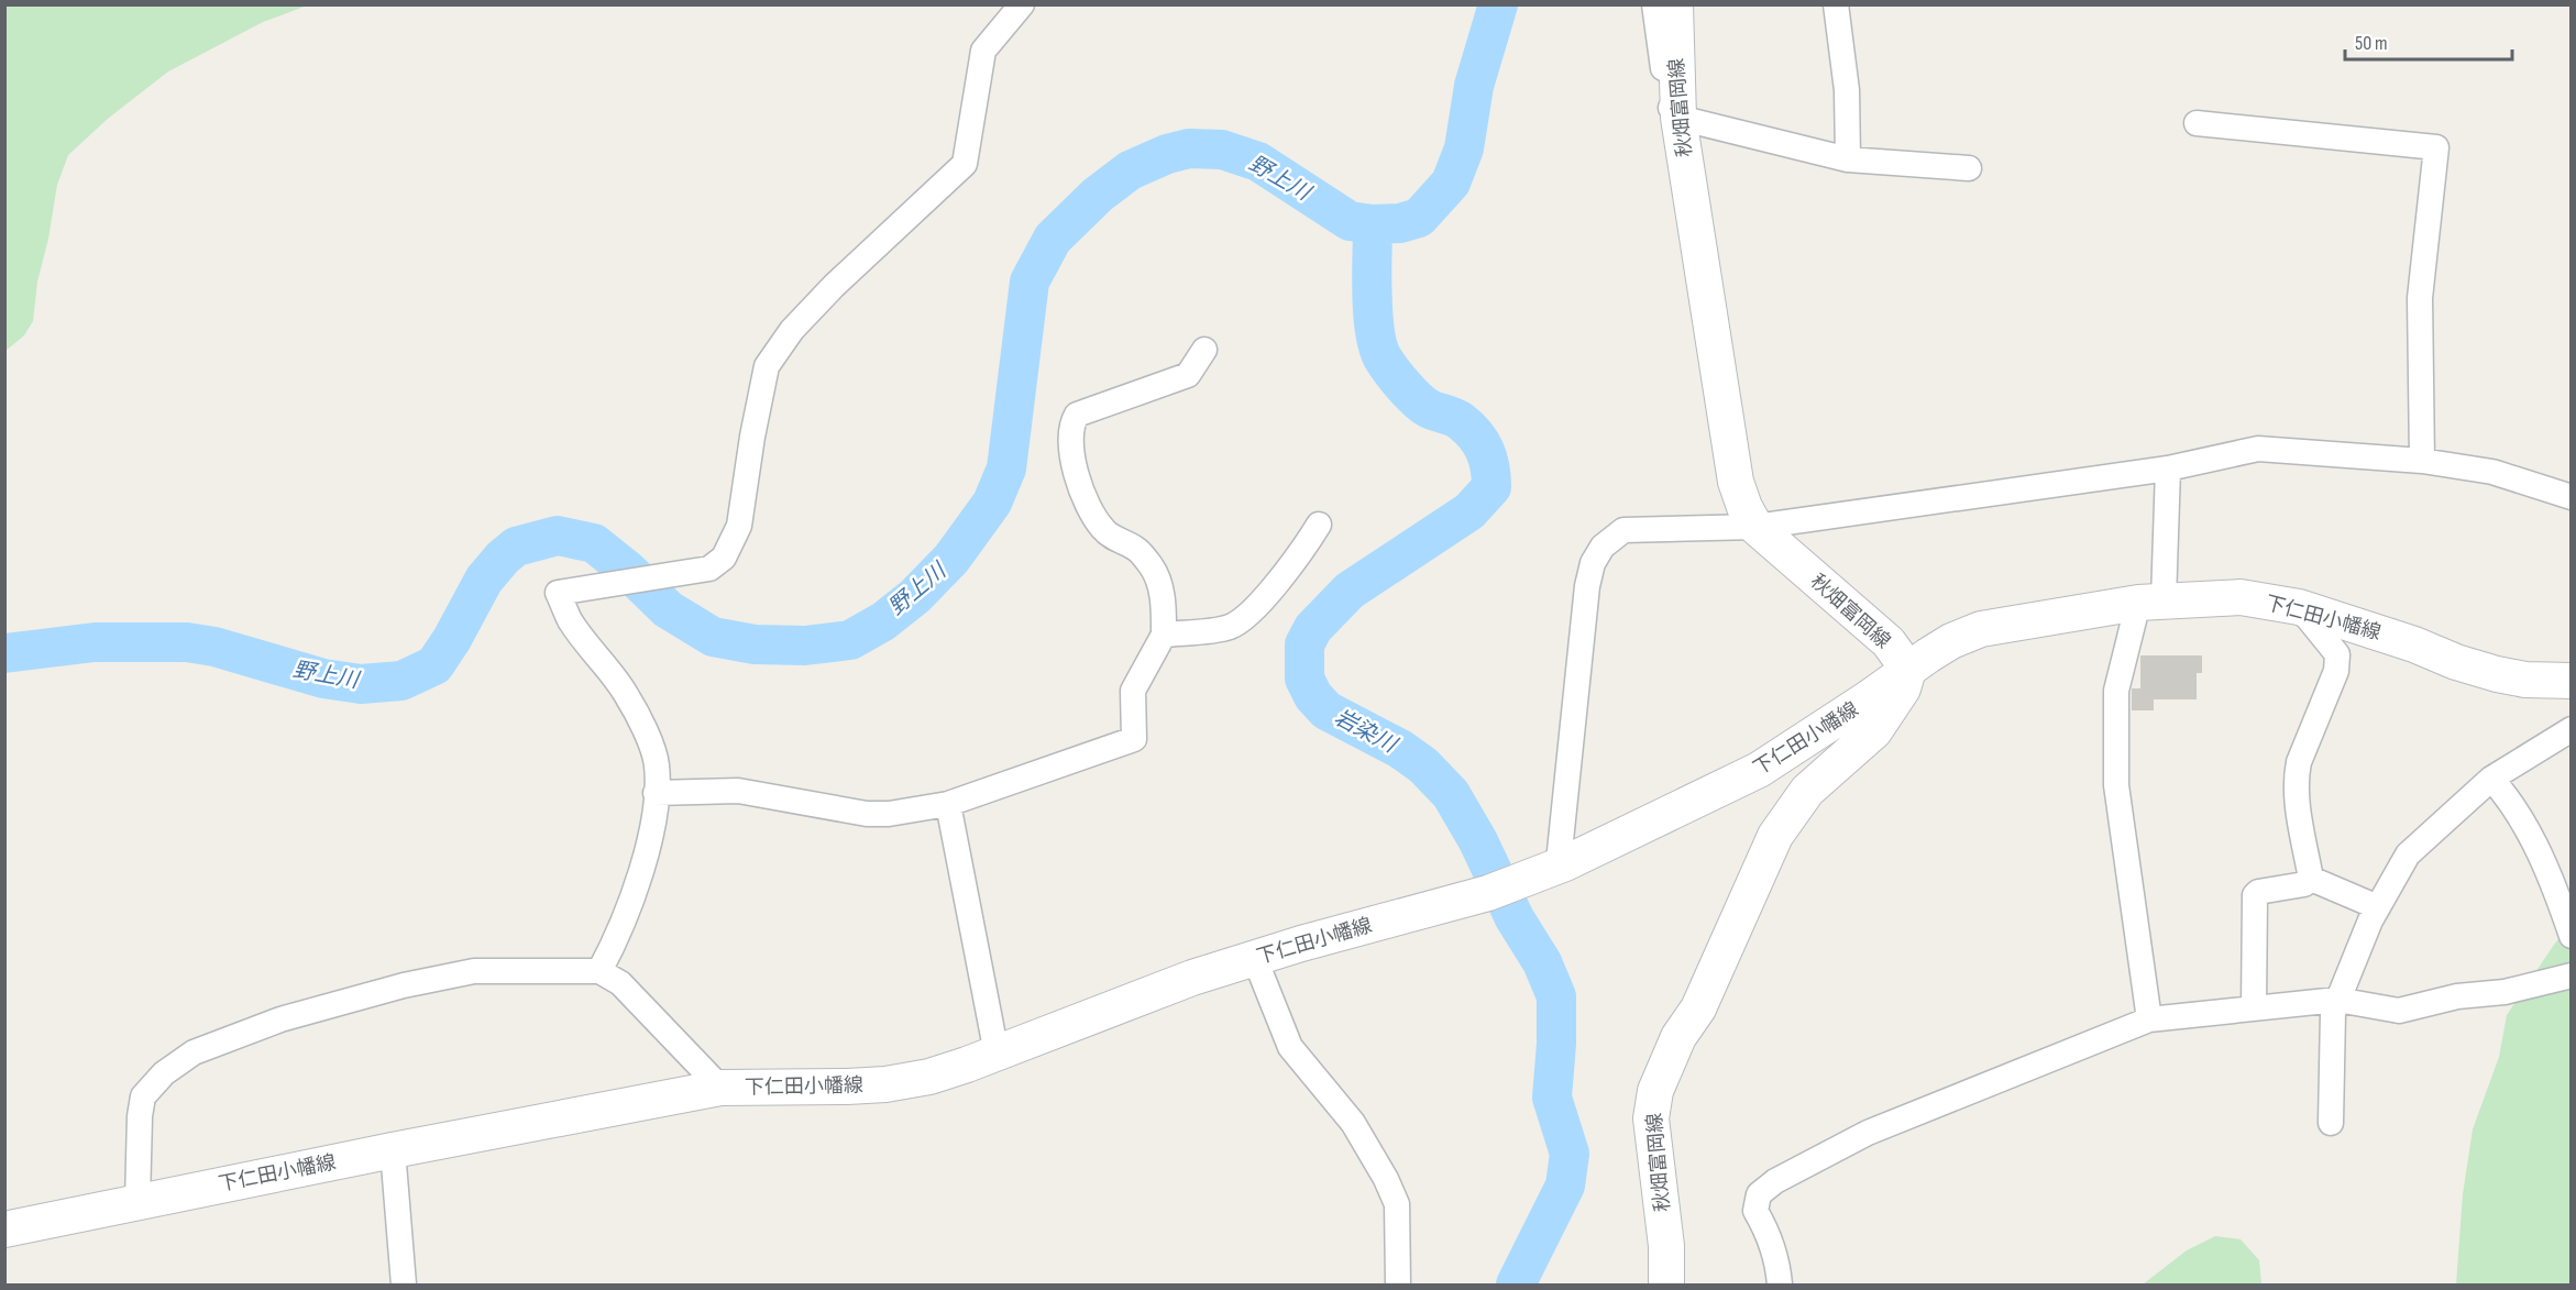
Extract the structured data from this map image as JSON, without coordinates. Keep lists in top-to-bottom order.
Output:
{
  "streets": {
    "main road": ["秋畑富岡線", "下仁田小幡線"]
  },
  "crossings": [
    ["秋畑富岡線", "下仁田小幡線"]
  ],
  "water": ["野上川", "岩染川"],
  "scale_bar": "50 m"
}
